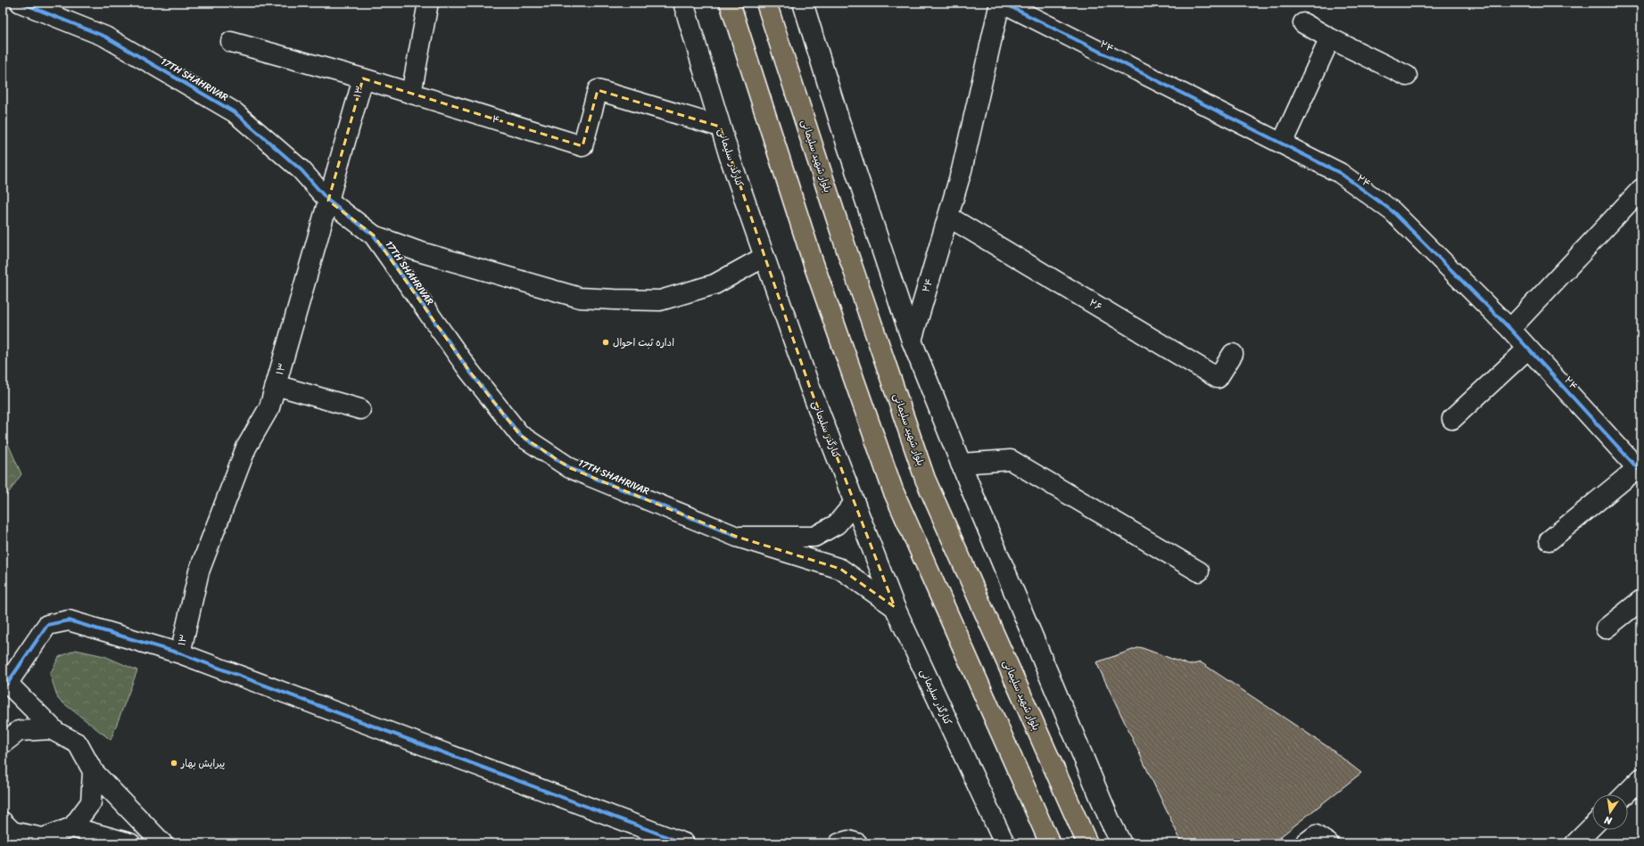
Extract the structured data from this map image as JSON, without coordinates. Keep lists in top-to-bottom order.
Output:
{
  "streets": {
    "main road": ["بلوار شهید سلیمانی"],
    "street": [
      "۲۴",
      "17TH SHAHRIVAR",
      "۱۳",
      "۴",
      "کنارگذر سلیمانی",
      "۲۶"
    ]
  },
  "crossings": [
    ["۲۴", "۲۶"],
    ["17TH SHAHRIVAR", "۱۳"],
    ["17TH SHAHRIVAR", "کنارگذر سلیمانی"],
    ["۱۳", "۴"],
    ["۴", "کنارگذر سلیمانی"]
  ],
  "places": ["اداره ثبت احوال", "پیرایش بهار"],
  "north": "bottom"
}
